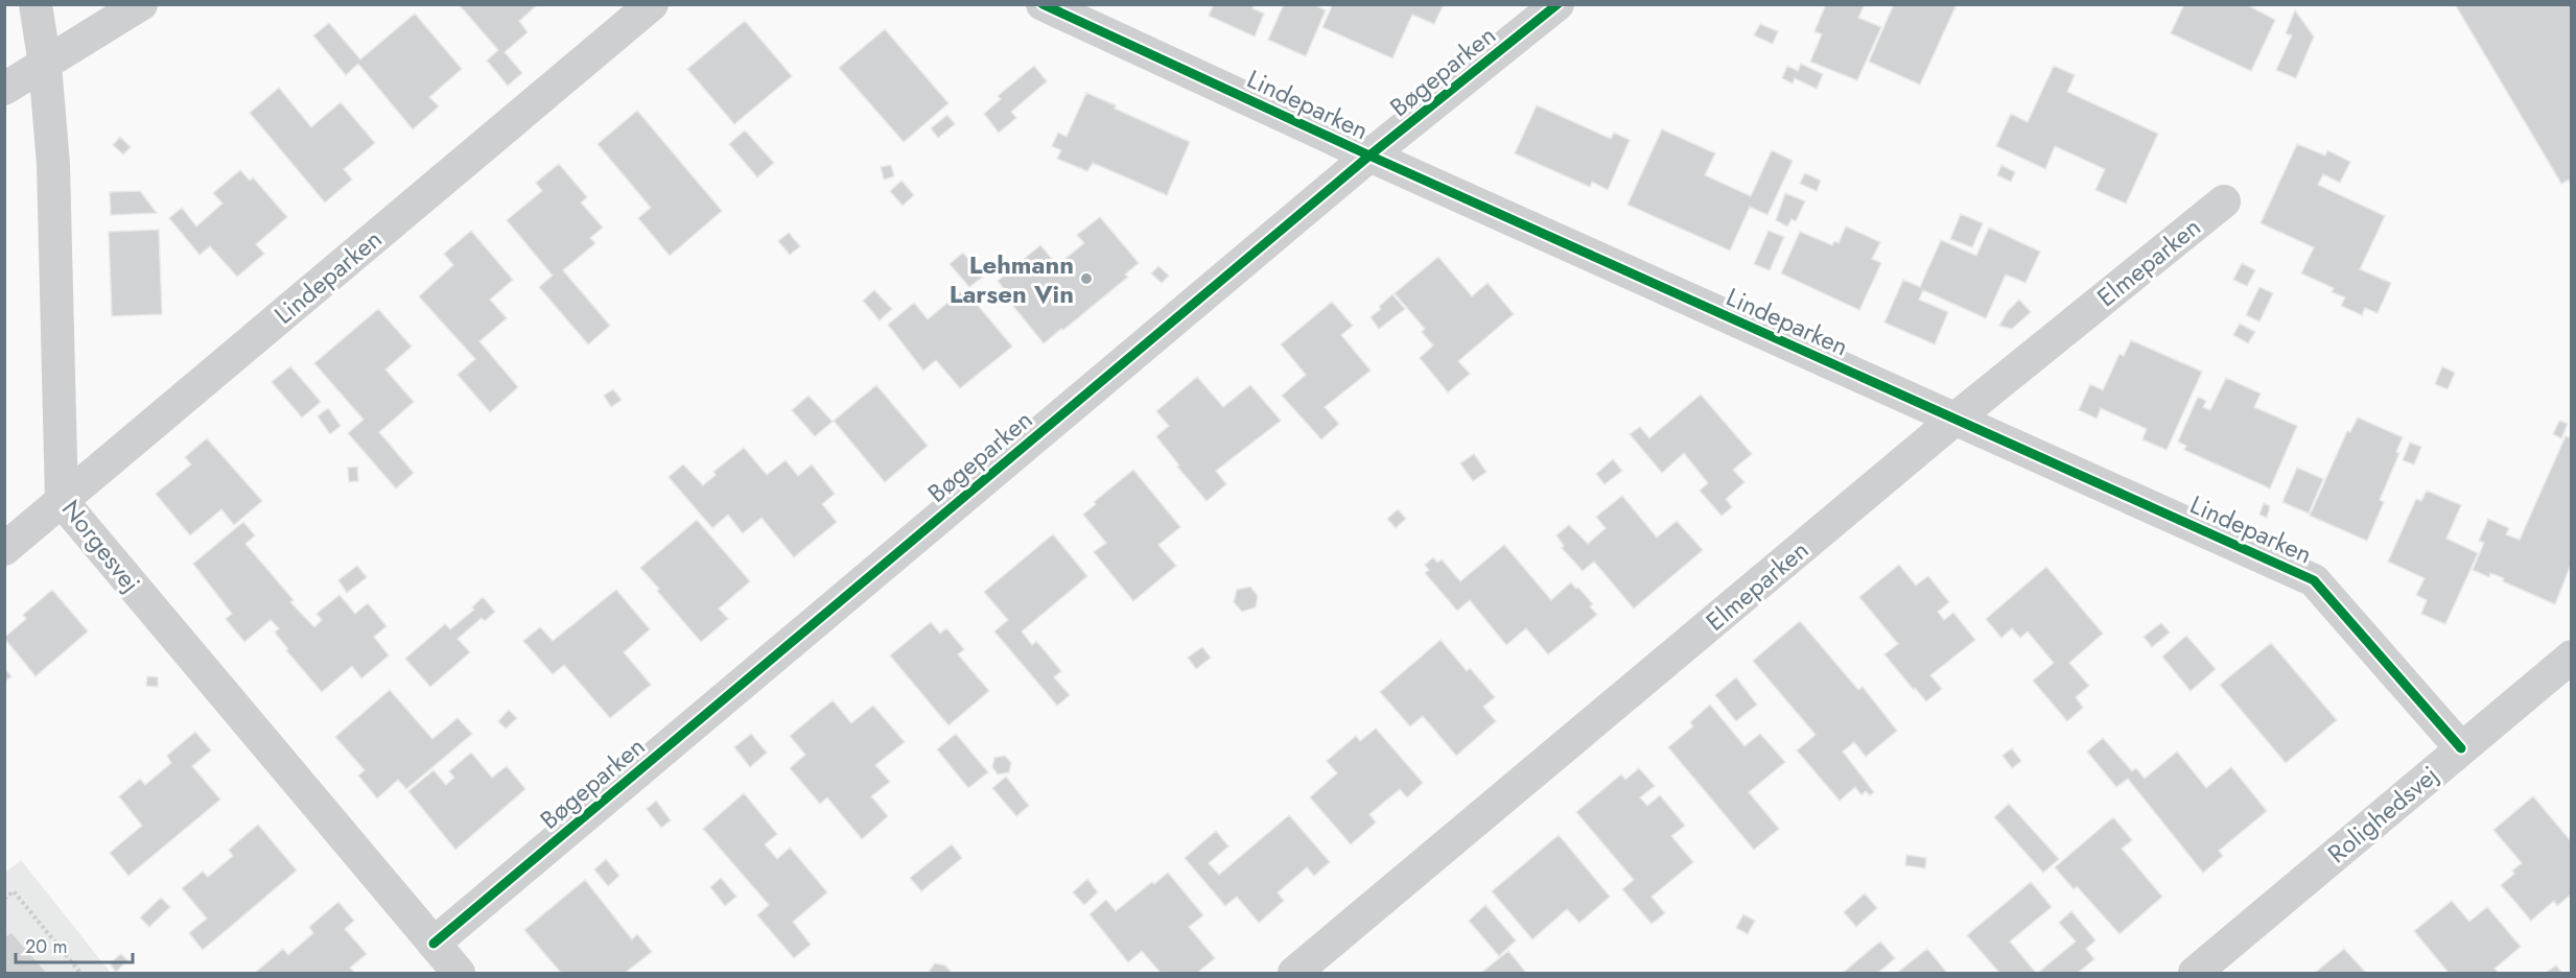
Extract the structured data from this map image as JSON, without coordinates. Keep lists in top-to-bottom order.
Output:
{
  "streets": {
    "street": [
      "Bøgeparken",
      "Lindeparken",
      "Elmeparken",
      "Norgesvej",
      "Rolighedsvej"
    ]
  },
  "crossings": [
    ["Bøgeparken", "Lindeparken"],
    ["Bøgeparken", "Norgesvej"],
    ["Lindeparken", "Elmeparken"],
    ["Lindeparken", "Norgesvej"],
    ["Lindeparken", "Rolighedsvej"]
  ],
  "places": ["Lehmann Larsen Vin"],
  "scale_bar": "20 m"
}
